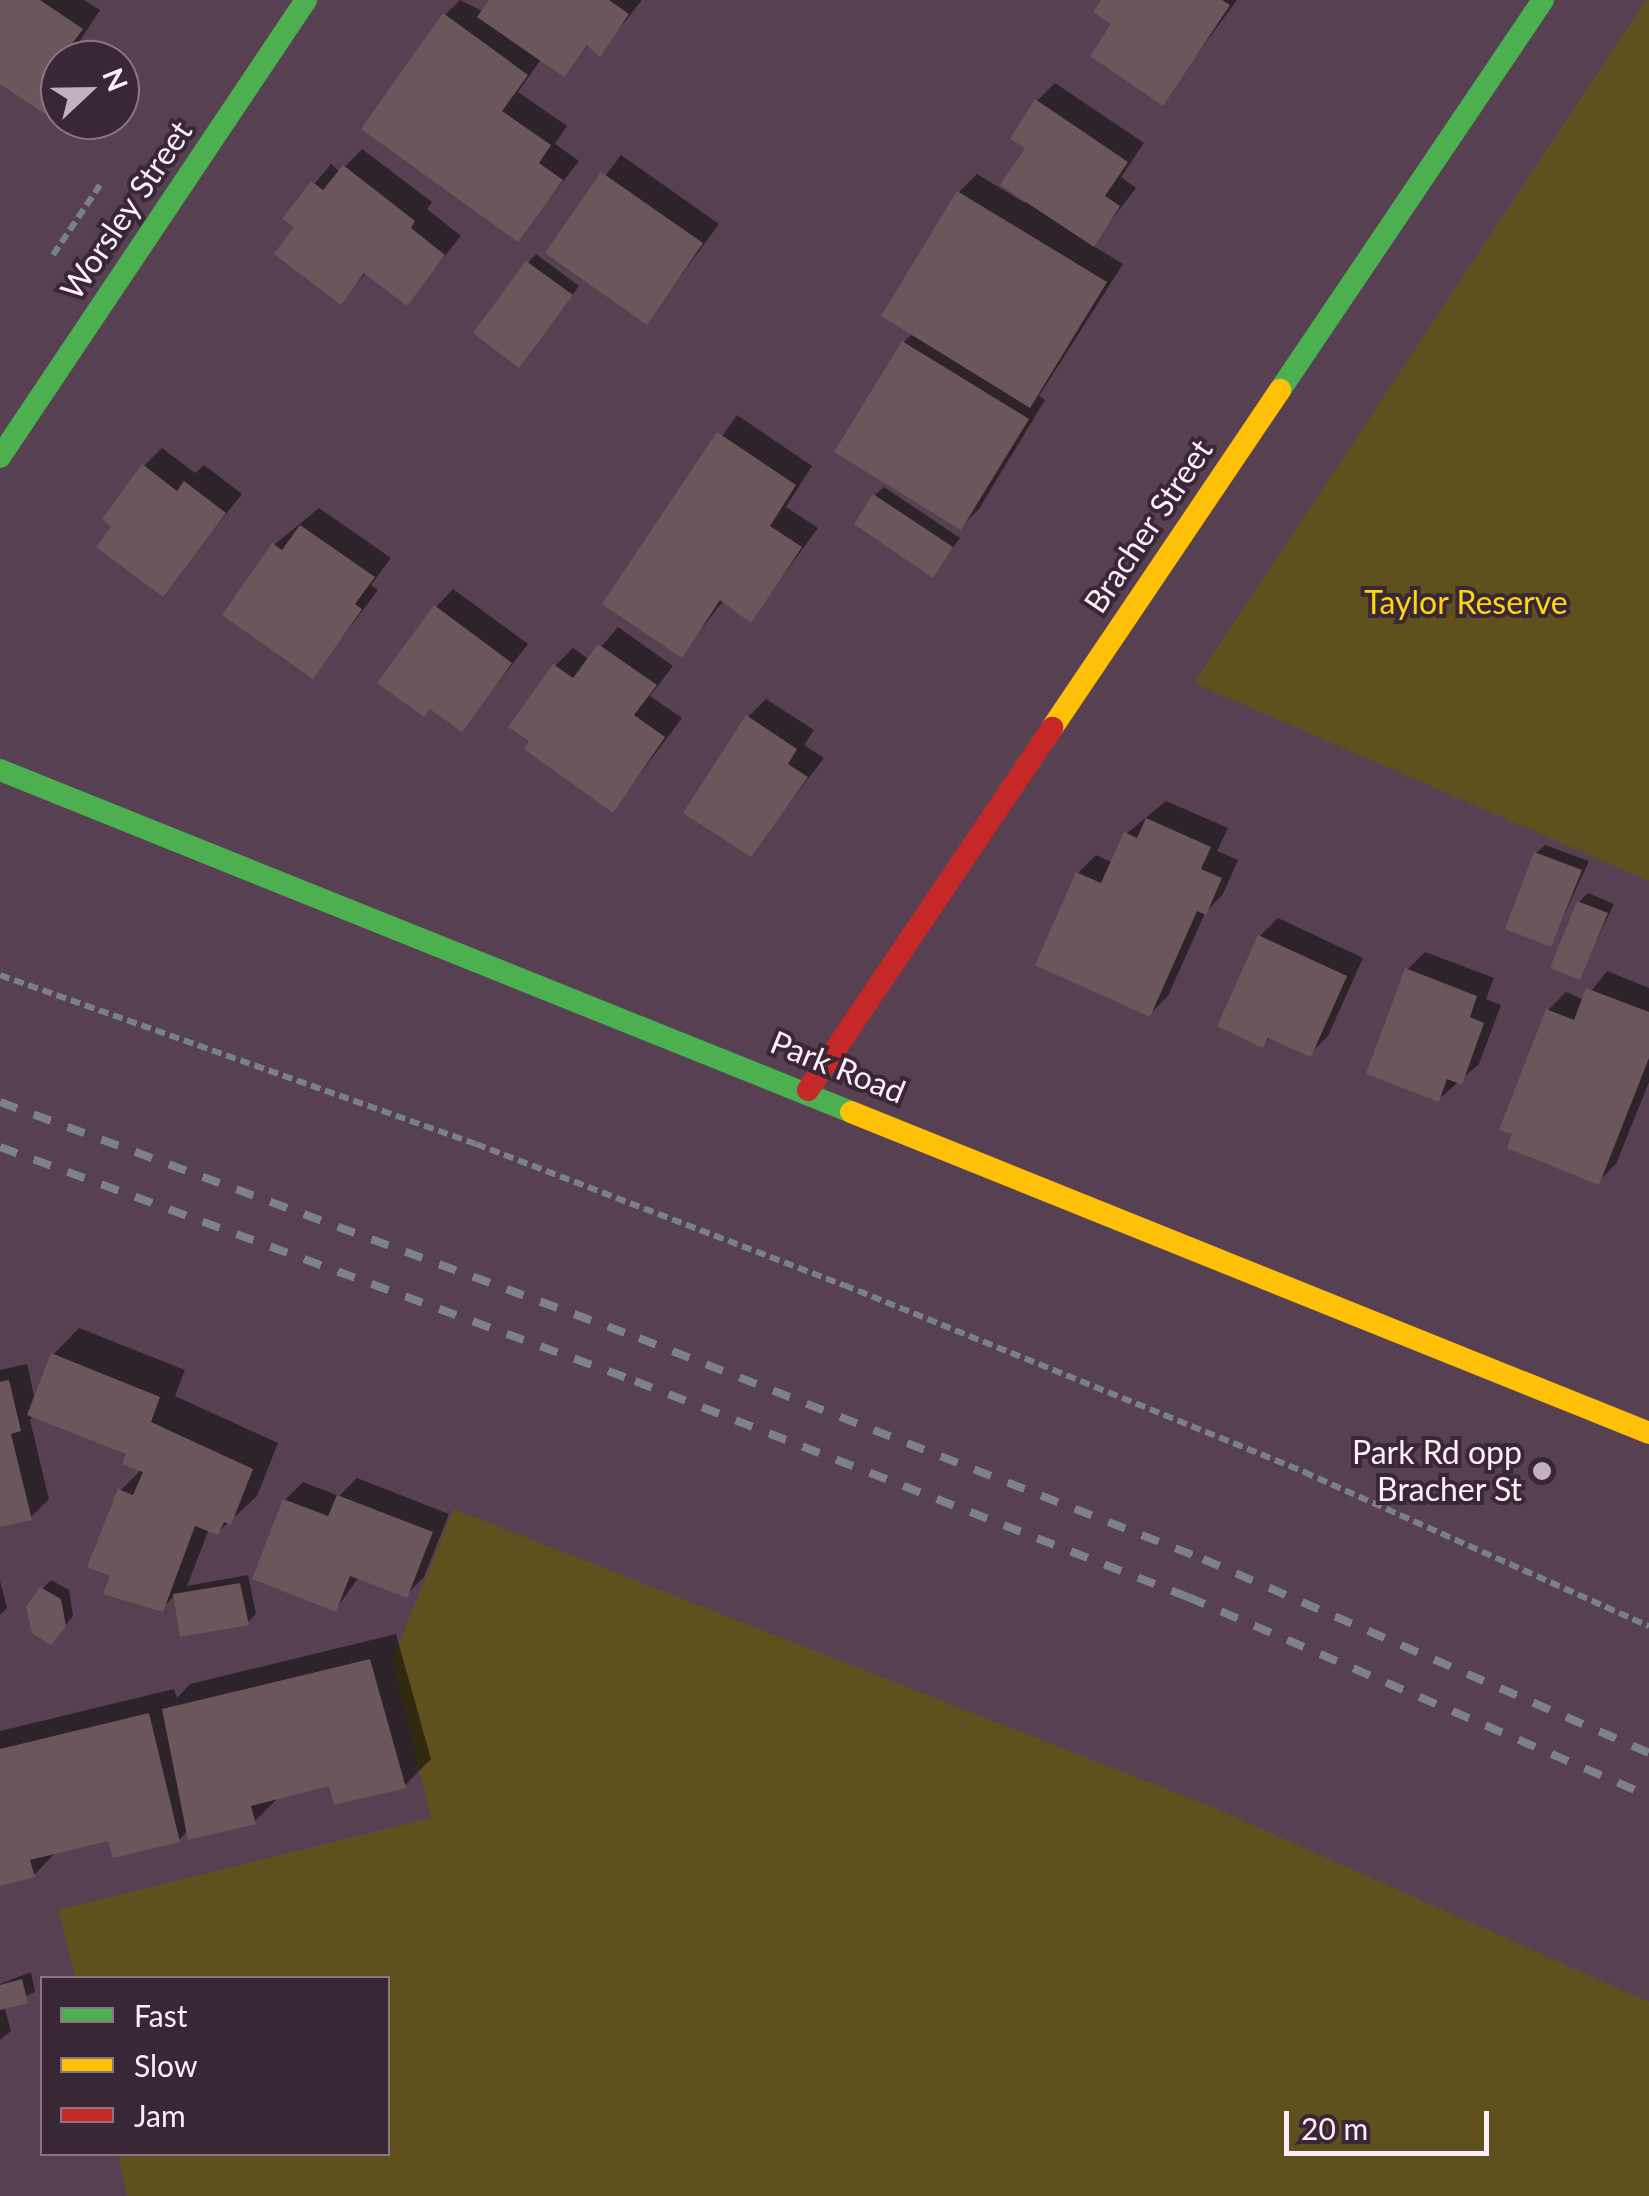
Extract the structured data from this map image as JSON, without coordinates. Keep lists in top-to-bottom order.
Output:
{
  "streets": {
    "street": ["Worsley Street", "Bracher Street", "Park Road"]
  },
  "crossings": [
    ["Bracher Street", "Park Road"]
  ],
  "parks": ["Taylor Reserve"],
  "places": ["Park Rd opp Bracher St"],
  "legend": ["Fast", "Slow", "Jam"],
  "scale_bar": "20 m",
  "north": "right"
}
